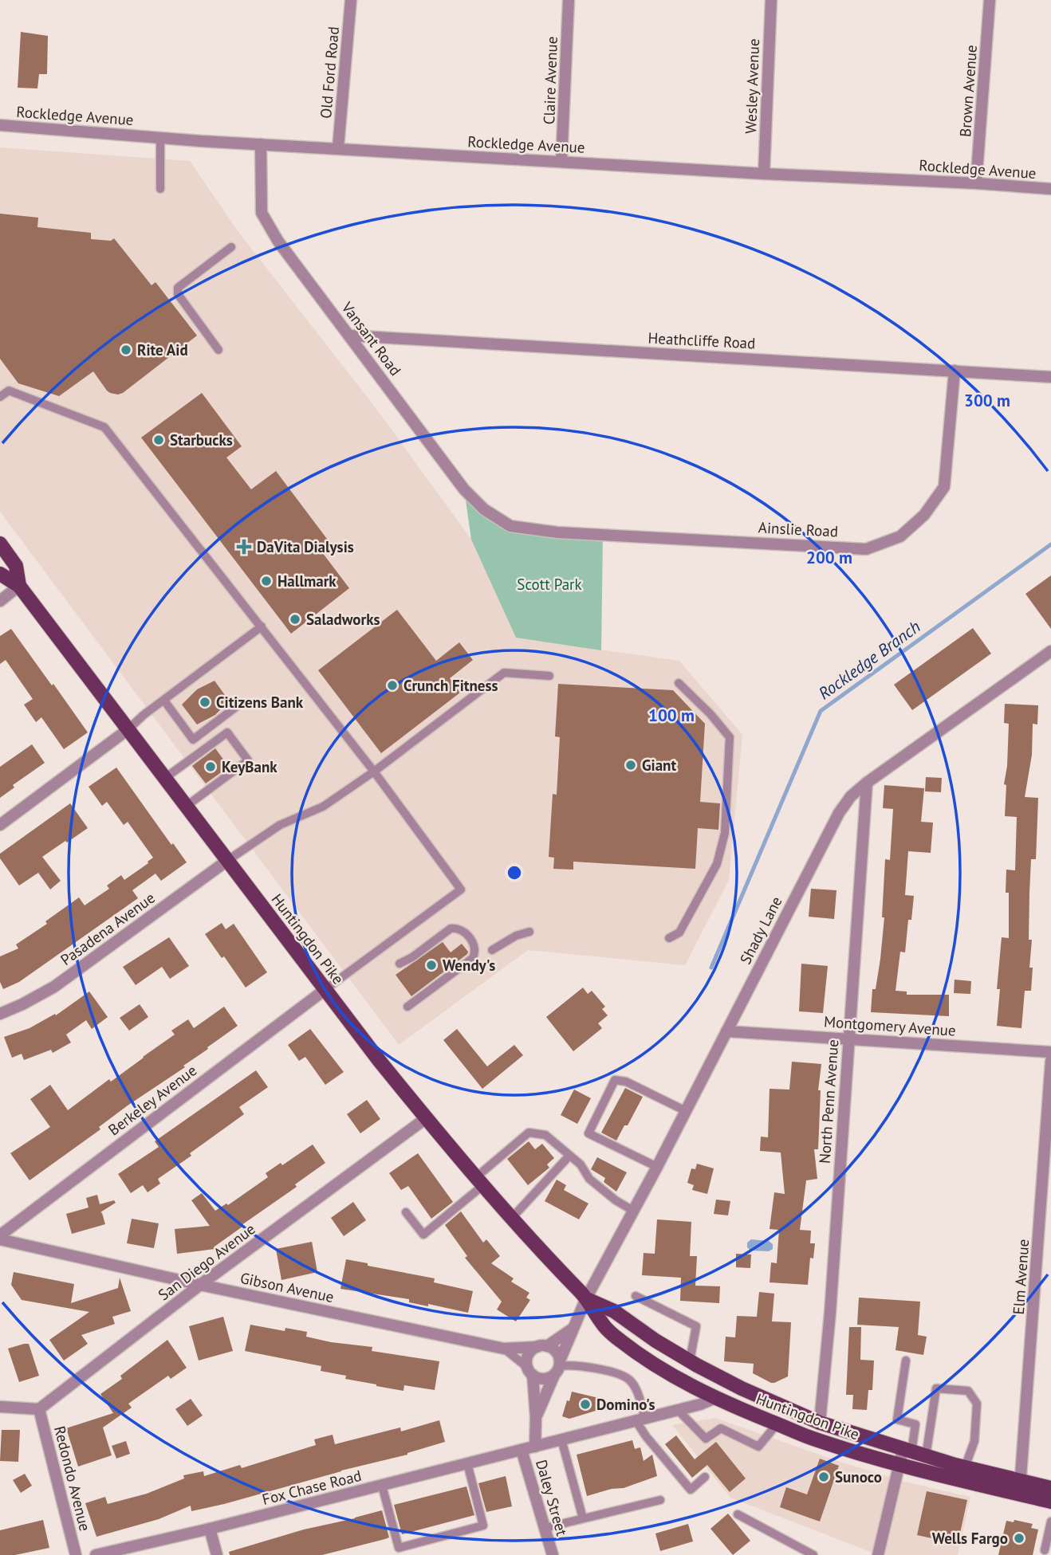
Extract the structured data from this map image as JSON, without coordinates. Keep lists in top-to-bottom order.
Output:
{
  "streets": {
    "main road": ["Huntingdon Pike"],
    "street": [
      "Old Ford Road",
      "Claire Avenue",
      "Wesley Avenue",
      "Brown Avenue",
      "Rockledge Avenue",
      "Vansant Road",
      "Heathcliffe Road",
      "Ainslie Road",
      "Pasadena Avenue",
      "Shady Lane",
      "Montgomery Avenue",
      "Berkeley Avenue",
      "North Penn Avenue",
      "San Diego Avenue",
      "Elm Avenue",
      "Gibson Avenue",
      "Redondo Avenue",
      "Fox Chase Road",
      "Daley Street"
    ]
  },
  "crossings": [
    ["Old Ford Road", "Rockledge Avenue"],
    ["Claire Avenue", "Rockledge Avenue"],
    ["Wesley Avenue", "Rockledge Avenue"],
    ["Brown Avenue", "Rockledge Avenue"],
    ["Rockledge Avenue", "Vansant Road"],
    ["Vansant Road", "Heathcliffe Road"],
    ["Vansant Road", "Ainslie Road"],
    ["Heathcliffe Road", "Ainslie Road"],
    ["Pasadena Avenue", "Huntingdon Pike"],
    ["Shady Lane", "Huntingdon Pike"],
    ["Shady Lane", "Montgomery Avenue"],
    ["Shady Lane", "North Penn Avenue"],
    ["Huntingdon Pike", "Berkeley Avenue"],
    ["Huntingdon Pike", "North Penn Avenue"],
    ["Huntingdon Pike", "San Diego Avenue"],
    ["Huntingdon Pike", "Elm Avenue"],
    ["Huntingdon Pike", "Fox Chase Road"],
    ["Montgomery Avenue", "North Penn Avenue"],
    ["Berkeley Avenue", "Gibson Avenue"],
    ["San Diego Avenue", "Gibson Avenue"],
    ["San Diego Avenue", "Redondo Avenue"],
    ["Fox Chase Road", "Daley Street"]
  ],
  "water": ["Rockledge Branch"],
  "parks": ["Scott Park"],
  "places": {
    "other": [
      "Rite Aid",
      "Starbucks",
      "Hallmark",
      "Saladworks",
      "Crunch Fitness",
      "Citizens Bank",
      "Giant",
      "KeyBank",
      "Wendy's",
      "Domino's",
      "Sunoco",
      "Wells Fargo"
    ],
    "health": ["DaVita Dialysis"]
  },
  "rings": ["300 m", "200 m", "100 m"]
}
